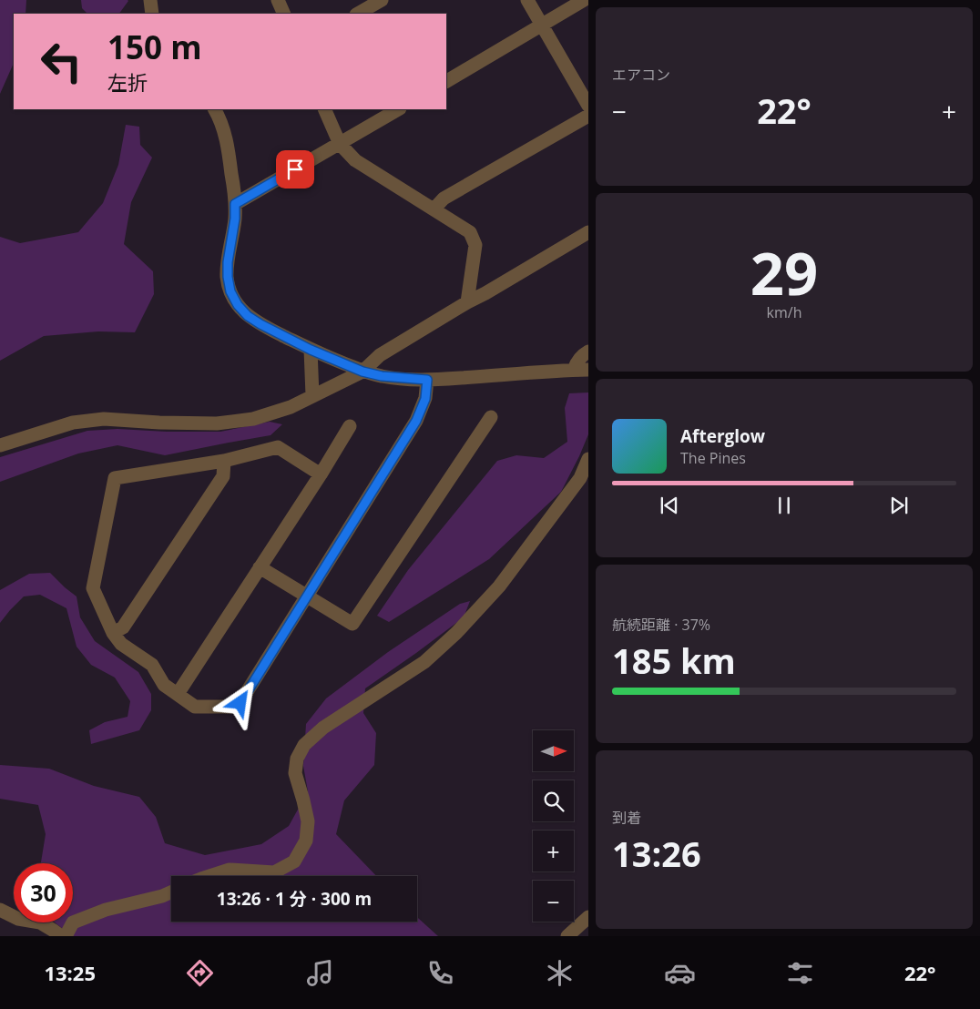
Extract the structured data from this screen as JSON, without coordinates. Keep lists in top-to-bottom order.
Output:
{
  "north": "right",
  "page": {
    "tile": [
      "エアコン",
      ["29", "km/h"],
      ["航続距離 · 37%", "185 km"],
      ["到着", "13:26"]
    ],
    "turn": ["150 m", "左折"],
    "heat": ["−", "22°", "+"],
    "song": ["Afterglow", "The Pines"],
    "map_buttons": ["+", "−"],
    "limit": "30",
    "trip": "13:26 · 1 分 · 300 m",
    "tabs": ["13:25", "22°"]
  }
}
